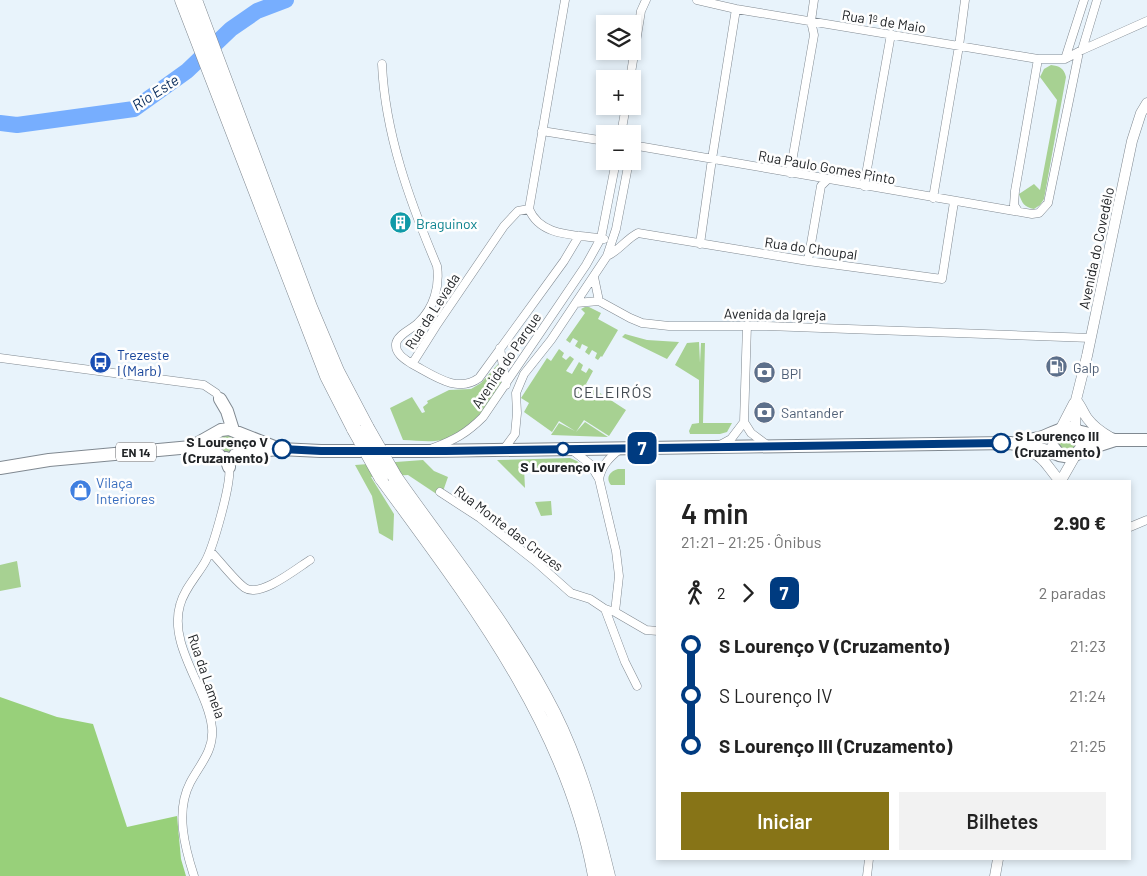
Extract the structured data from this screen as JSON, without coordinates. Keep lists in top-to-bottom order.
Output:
{
  "streets": {
    "main road": ["EN 14"],
    "street": [
      "Rua 1º de Maio",
      "Rua Paulo Gomes Pinto",
      "Rua do Choupal",
      "Avenida do Covedêlo",
      "Rua da Levada",
      "Avenida da Igreja",
      "Avenida do Parque",
      "Rua Monte das Cruzes",
      "Rua da Lamela"
    ]
  },
  "crossings": [
    ["Rua Paulo Gomes Pinto", "Rua do Choupal"],
    ["Rua do Choupal", "Avenida do Parque"],
    ["Avenida do Covedêlo", "Avenida da Igreja"],
    ["Avenida do Parque", "EN 14"],
    ["EN 14", "Rua da Lamela"]
  ],
  "districts": ["CELEIRÓS"],
  "water": ["Rio Este"],
  "places": {
    "building": ["Braguinox"],
    "bus stop": ["Trezeste I (Marb)"],
    "fuel station": ["Galp"],
    "bank": ["BPI", "Santander"],
    "other": ["S Lourenço III (Cruzamento)", "S Lourenço V (Cruzamento)", "S Lourenço IV"],
    "shop": ["Vilaça Interiores"]
  },
  "lines": ["bus line 7"],
  "page": {
    "on_map": "7",
    "map_buttons": ["+", "−"],
    "heading": ["4 min", "21:21 – 21:25 · Ônibus", "2.90 €"],
    "legs": ["2", "7", "2 paradas"],
    "list": [
      {
        "name": "S Lourenço V (Cruzamento)",
        "value": "21:23"
      },
      {
        "name": "S Lourenço IV",
        "value": "21:24"
      },
      {
        "name": "S Lourenço III (Cruzamento)",
        "value": "21:25"
      }
    ],
    "buttons": ["Iniciar", "Bilhetes"]
  }
}
